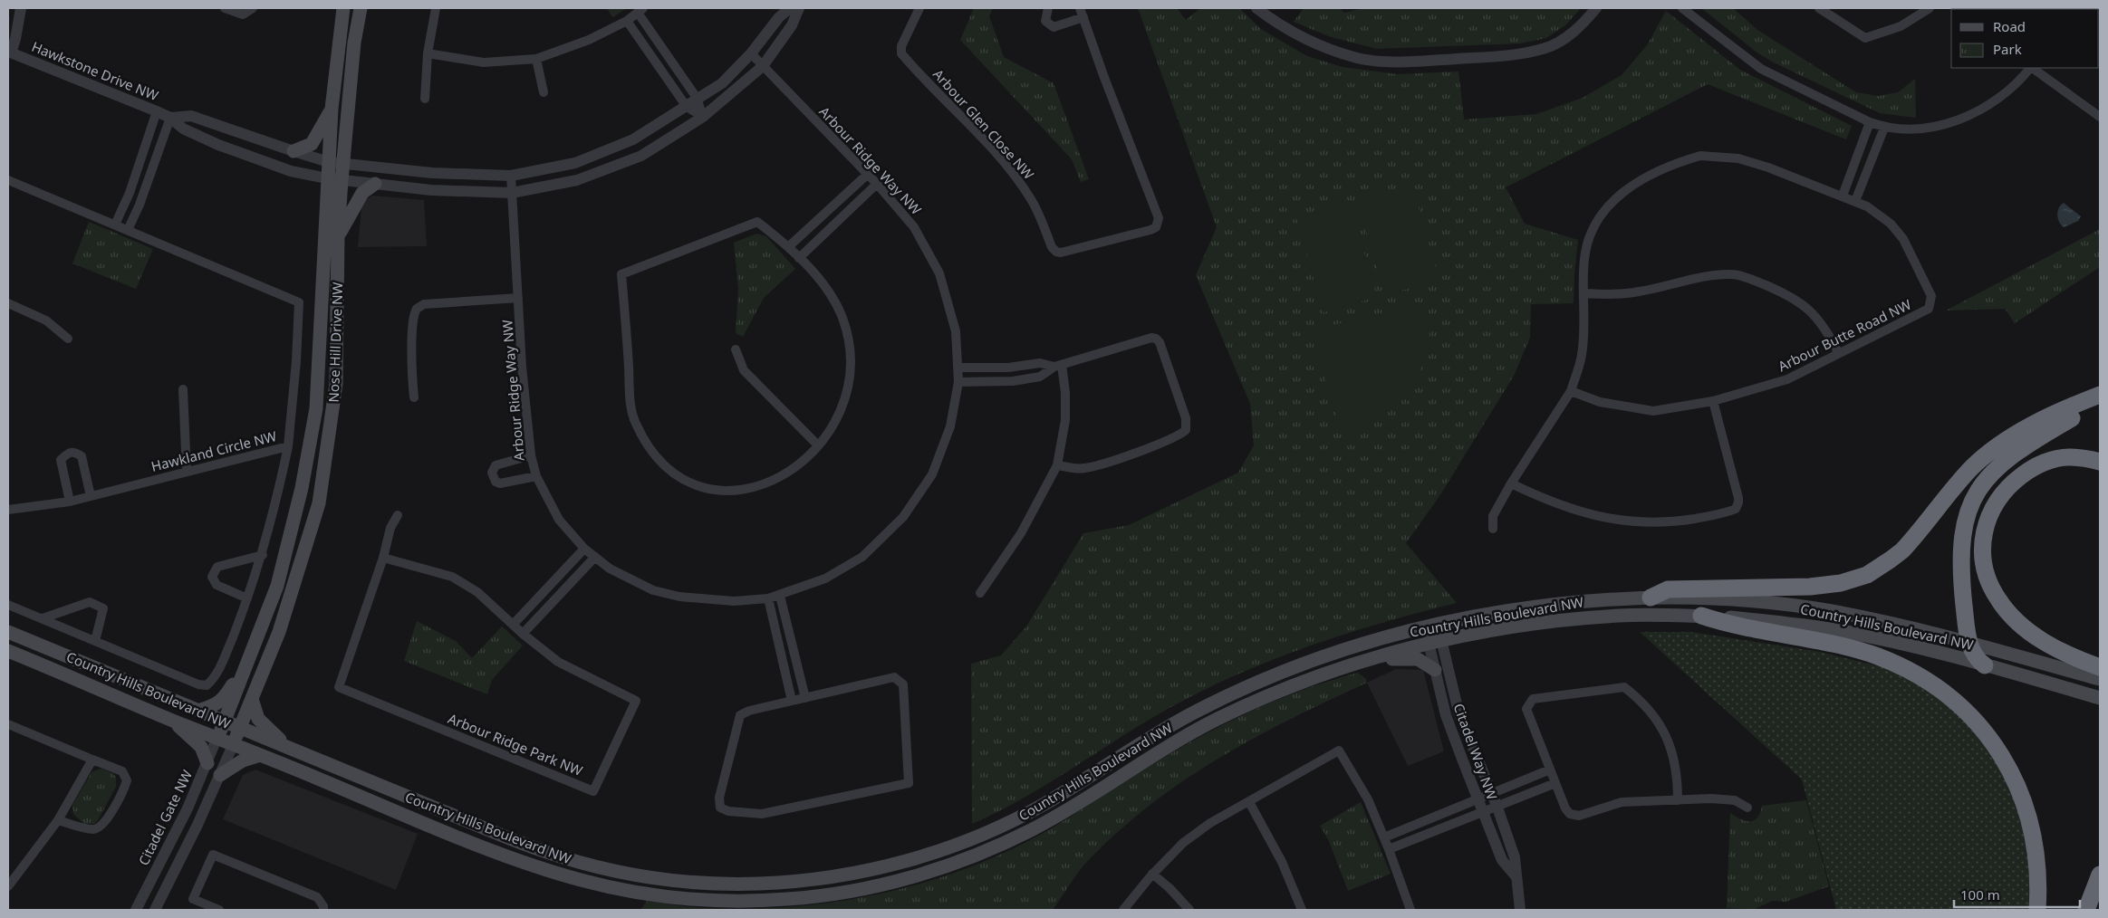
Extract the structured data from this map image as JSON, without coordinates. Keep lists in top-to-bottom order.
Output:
{
  "streets": {
    "main road": ["Nose Hill Drive NW", "Country Hills Boulevard NW"],
    "street": [
      "Hawkstone Drive NW",
      "Arbour Glen Close NW",
      "Arbour Ridge Way NW",
      "Arbour Butte Road NW",
      "Hawkland Circle NW",
      "Arbour Ridge Park NW",
      "Citadel Way NW",
      "Citadel Gate NW"
    ]
  },
  "crossings": [
    ["Hawkstone Drive NW", "Arbour Ridge Way NW"],
    ["Hawkstone Drive NW", "Nose Hill Drive NW"],
    ["Nose Hill Drive NW", "Country Hills Boulevard NW"],
    ["Nose Hill Drive NW", "Citadel Gate NW"],
    ["Country Hills Boulevard NW", "Citadel Way NW"],
    ["Country Hills Boulevard NW", "Citadel Gate NW"]
  ],
  "legend": ["Road", "Park"],
  "scale_bar": "100 m"
}
